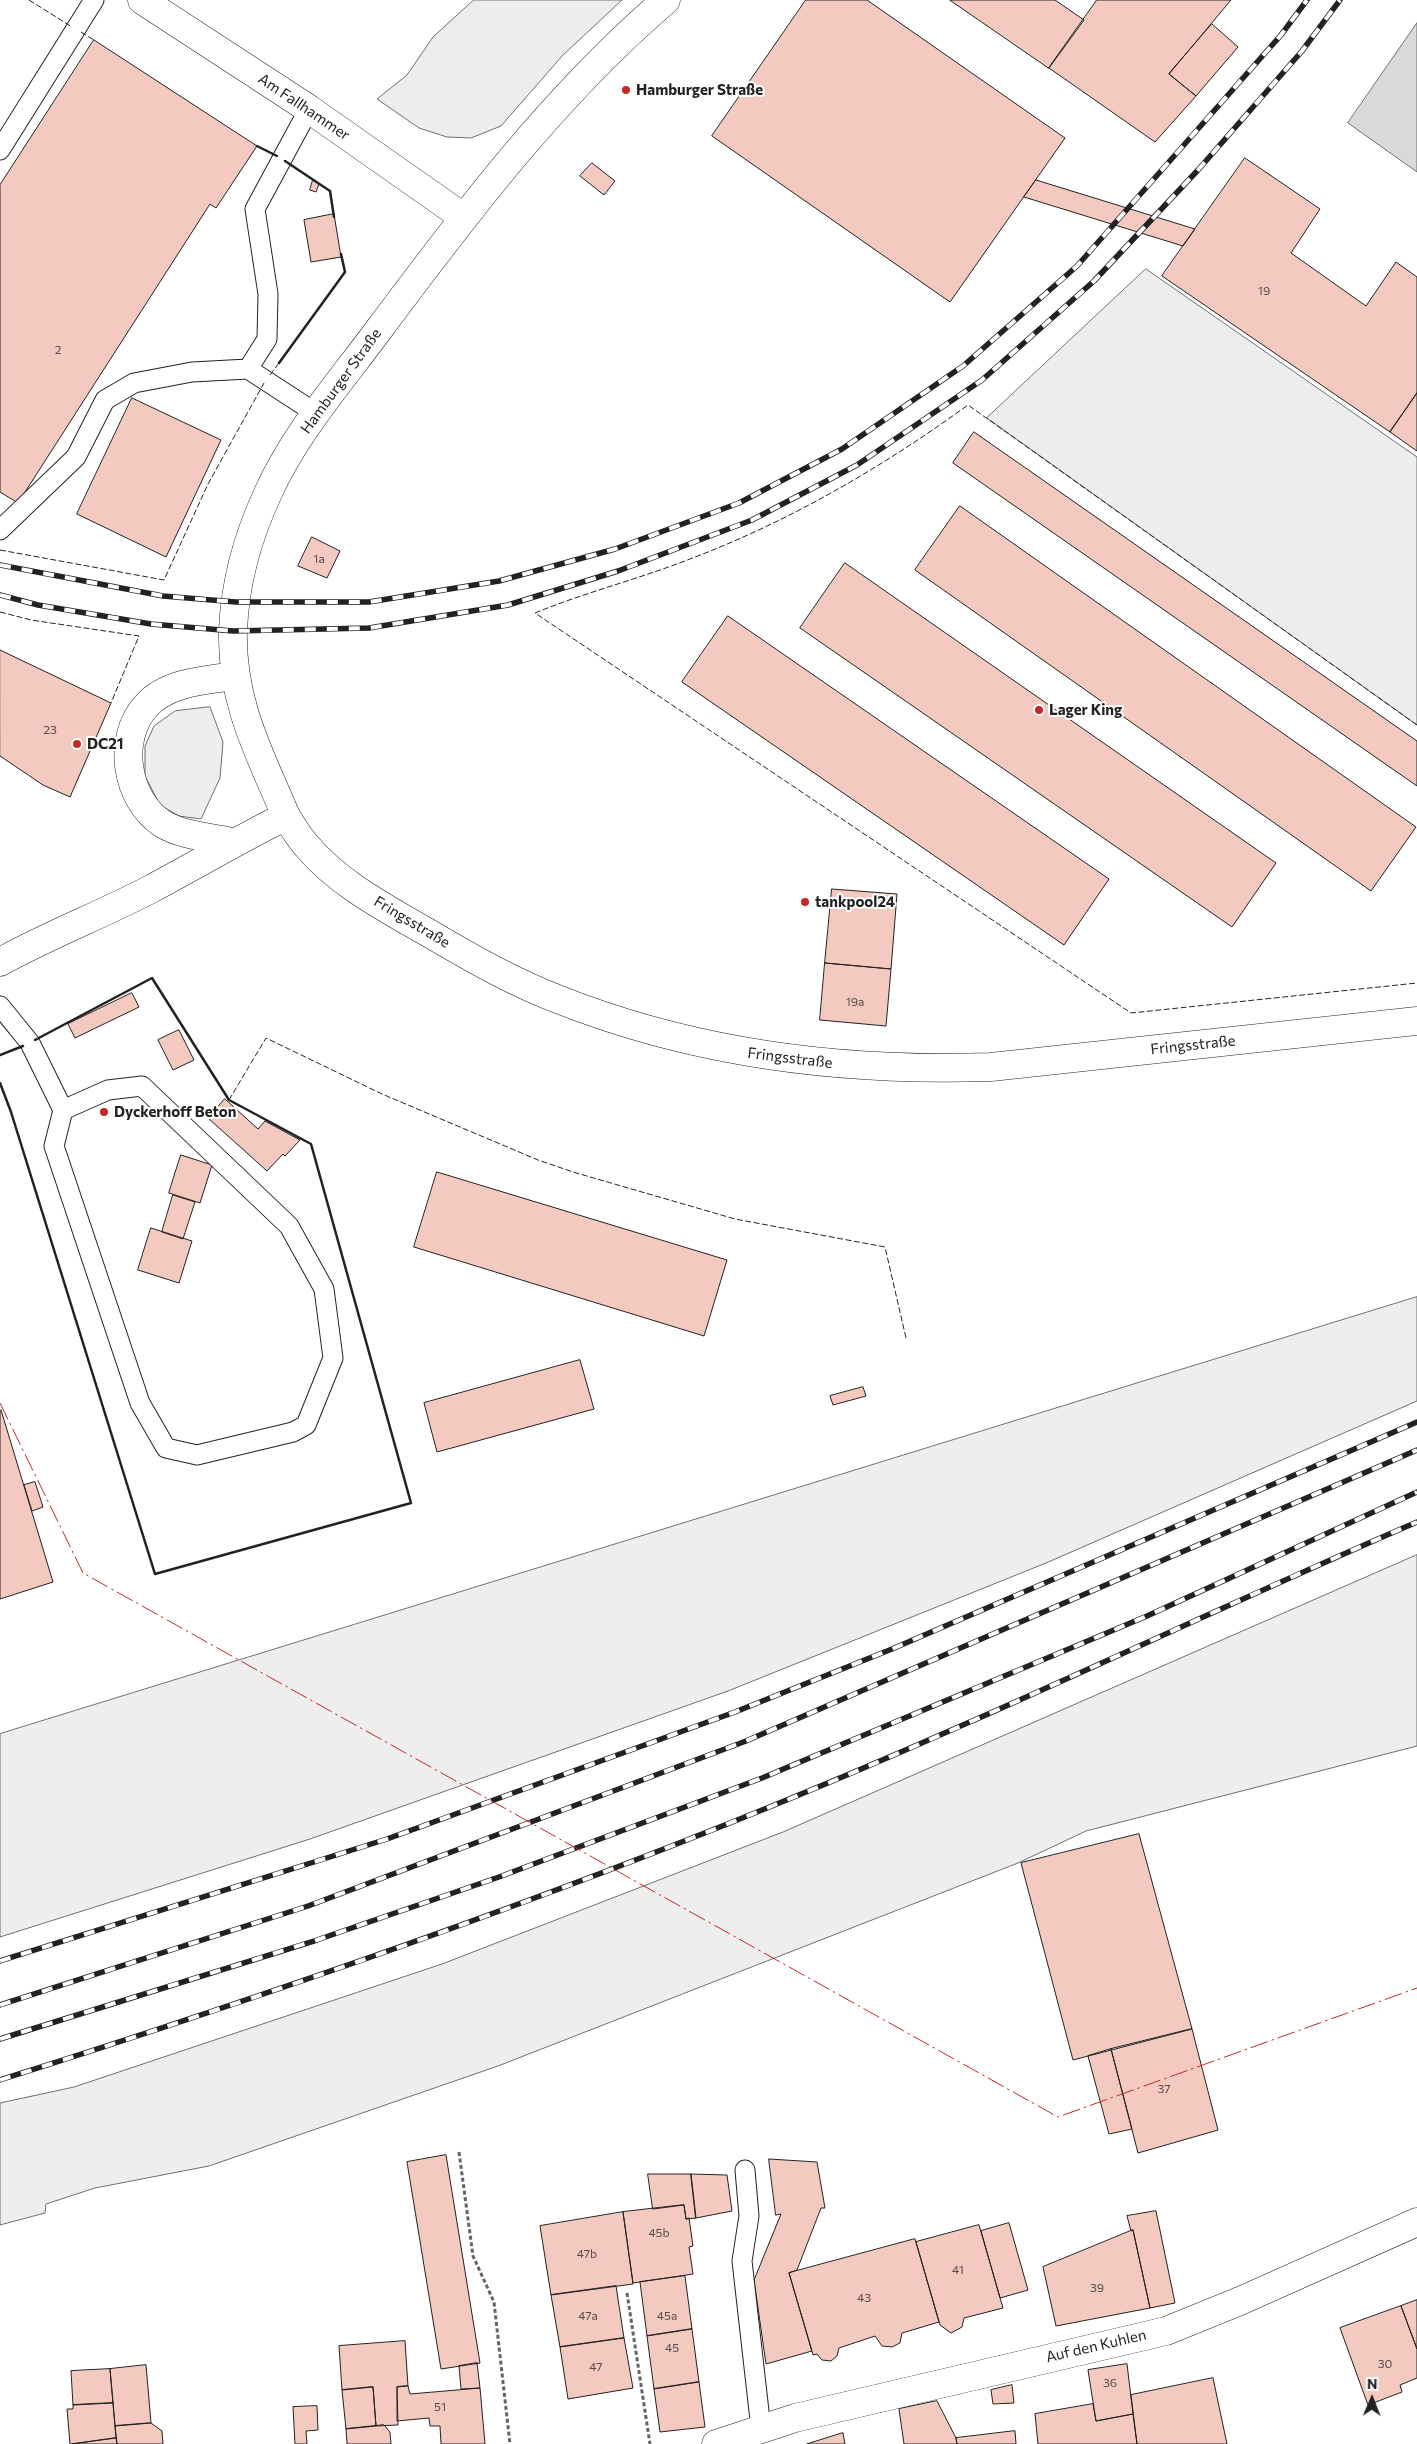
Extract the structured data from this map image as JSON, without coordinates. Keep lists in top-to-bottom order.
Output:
{
  "streets": {
    "street": [
      "Am Fallhammer",
      "Hamburger Straße",
      "Fringsstraße",
      "Auf den Kuhlen"
    ]
  },
  "crossings": [
    ["Am Fallhammer", "Hamburger Straße"],
    ["Hamburger Straße", "Fringsstraße"]
  ],
  "places": [
    "Hamburger Straße",
    "Lager King",
    "DC21",
    "tankpool24",
    "Dyckerhoff Beton"
  ],
  "house_numbers": [
    "19",
    "2",
    "1a",
    "23",
    "19a",
    "37",
    "45b",
    "47b",
    "41",
    "39",
    "43",
    "47a",
    "45a",
    "45",
    "30",
    "47",
    "36",
    "51"
  ],
  "north": "top"
}
